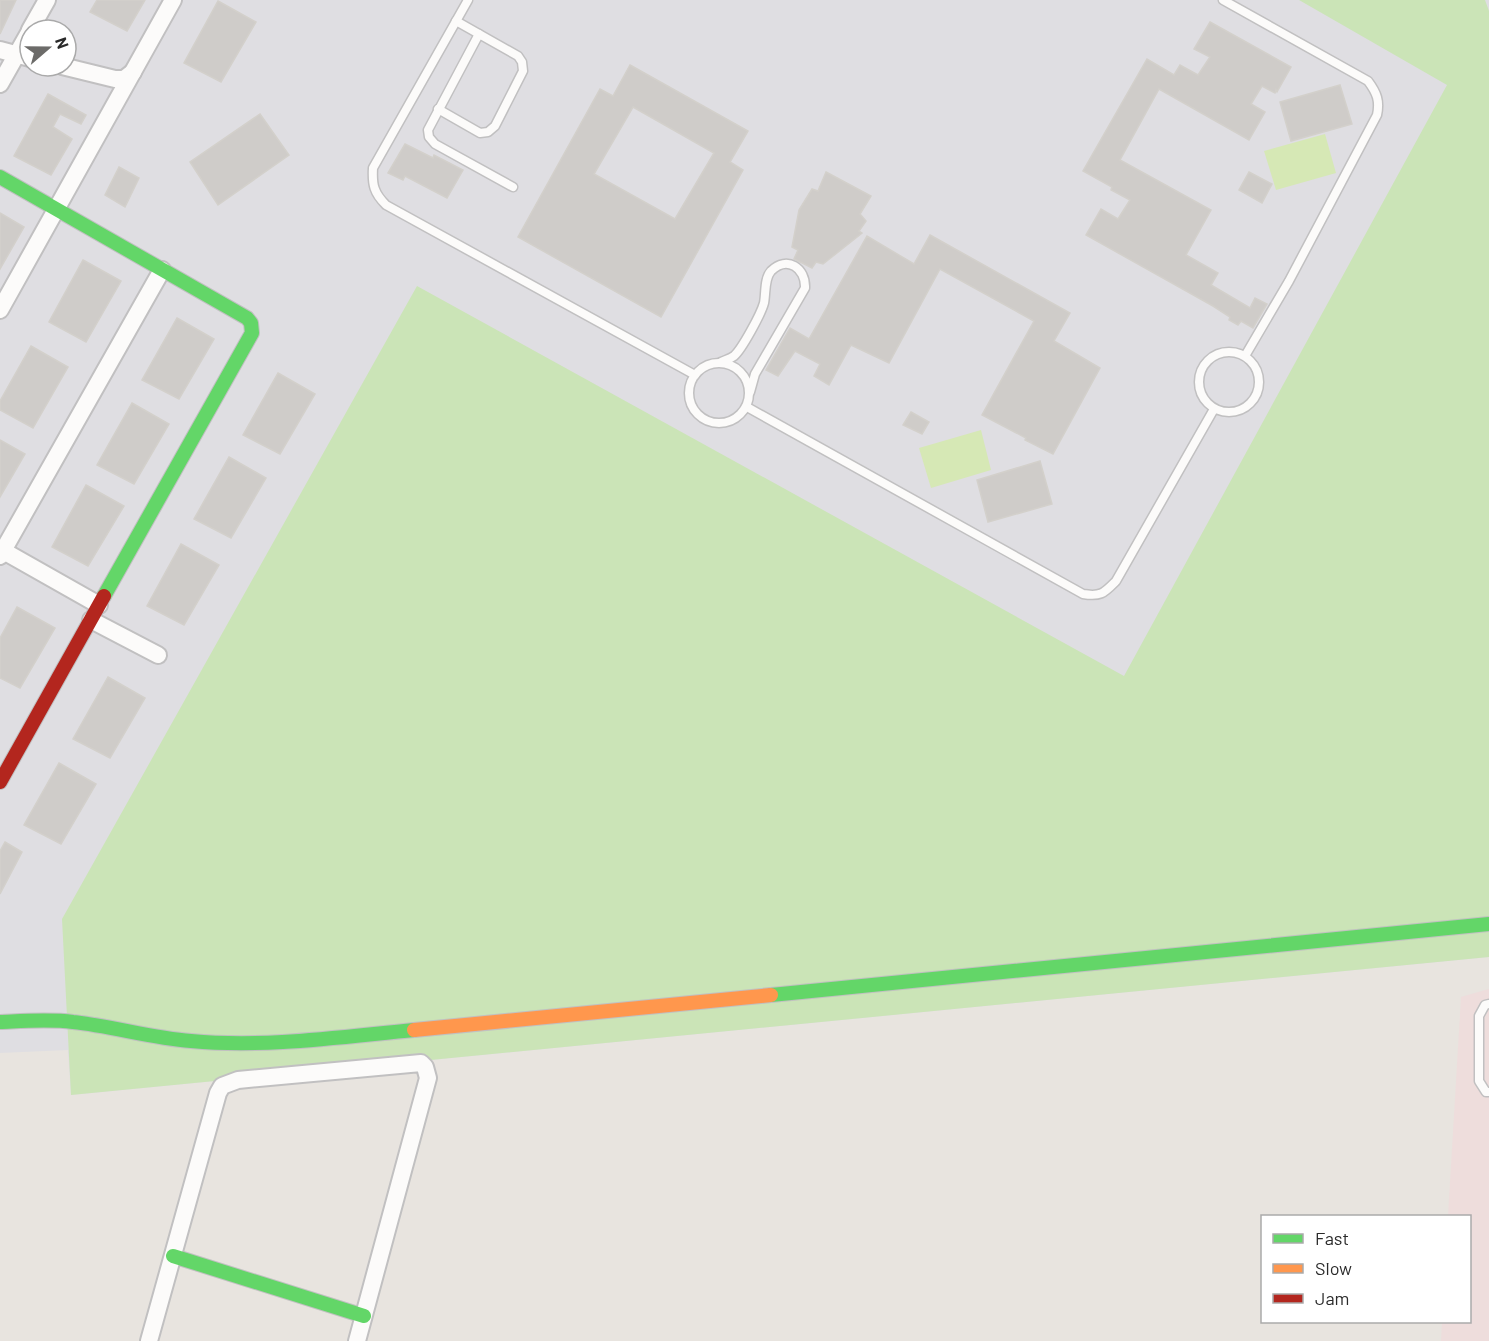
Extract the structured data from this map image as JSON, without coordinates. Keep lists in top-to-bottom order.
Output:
{
  "legend": ["Fast", "Slow", "Jam"],
  "north": "right"
}
